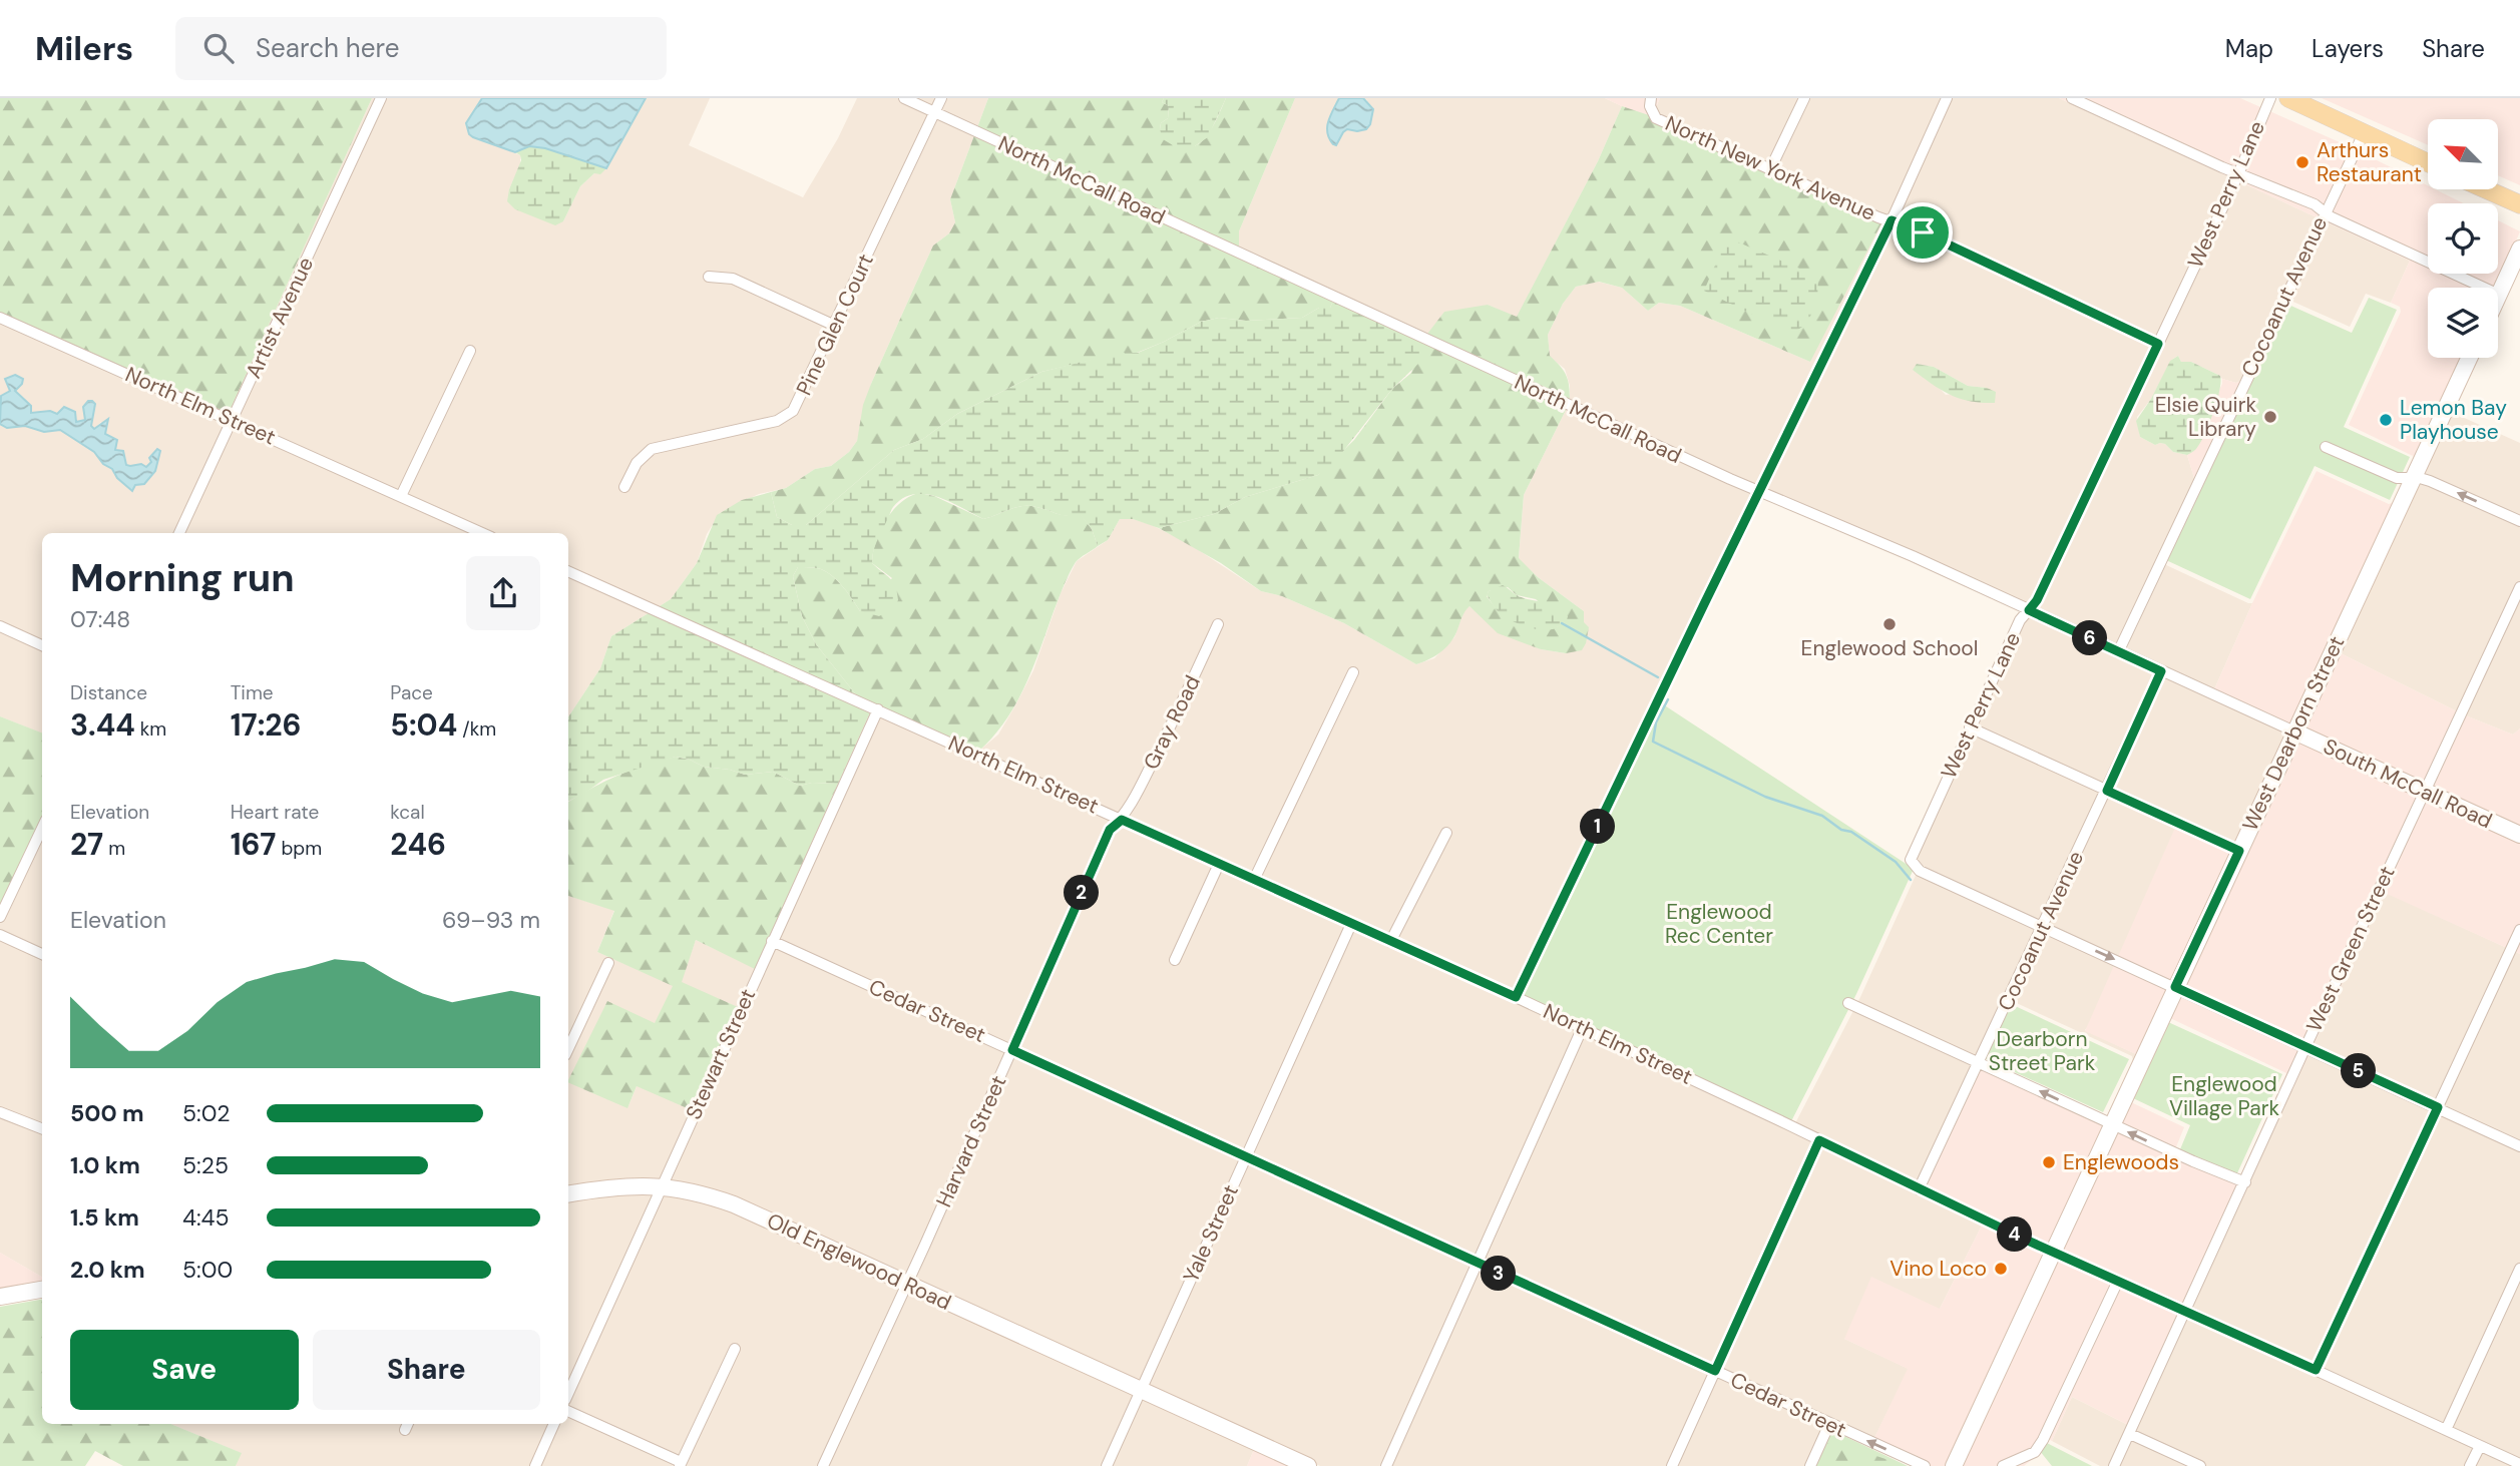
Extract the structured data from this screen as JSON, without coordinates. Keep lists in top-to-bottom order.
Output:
{
  "streets": {
    "street": [
      "North New York Avenue",
      "North McCall Road",
      "West Perry Lane",
      "Cocoanut Avenue",
      "Artist Avenue",
      "Pine Glen Court",
      "North Elm Street",
      "Gray Road",
      "West Dearborn Street",
      "South McCall Road",
      "West Green Street",
      "Cedar Street",
      "Stewart Street",
      "Harvard Street",
      "Yale Street",
      "Old Englewood Road"
    ]
  },
  "crossings": [
    ["North New York Avenue", "West Perry Lane"],
    ["North McCall Road", "West Perry Lane"],
    ["North McCall Road", "Cocoanut Avenue"],
    ["North McCall Road", "Pine Glen Court"],
    ["North McCall Road", "West Dearborn Street"],
    ["North McCall Road", "South McCall Road"],
    ["West Perry Lane", "Cocoanut Avenue"],
    ["Cocoanut Avenue", "North Elm Street"],
    ["Artist Avenue", "North Elm Street"],
    ["North Elm Street", "Gray Road"],
    ["North Elm Street", "West Dearborn Street"],
    ["North Elm Street", "West Green Street"],
    ["North Elm Street", "Stewart Street"],
    ["North Elm Street", "Harvard Street"],
    ["North Elm Street", "Yale Street"],
    ["Gray Road", "Harvard Street"],
    ["West Dearborn Street", "South McCall Road"],
    ["South McCall Road", "West Green Street"],
    ["Cedar Street", "Stewart Street"],
    ["Cedar Street", "Harvard Street"],
    ["Cedar Street", "Yale Street"],
    ["Stewart Street", "Old Englewood Road"],
    ["Harvard Street", "Old Englewood Road"],
    ["Yale Street", "Old Englewood Road"]
  ],
  "parks": ["Englewood Rec Center", "Dearborn Street Park", "Englewood Village Park"],
  "places": [
    "Arthurs Restaurant",
    "Elsie Quirk Library",
    "Lemon Bay Playhouse",
    "Englewood School",
    "Englewoods",
    "Vino Loco"
  ],
  "north": "top left",
  "page": {
    "header": "Milers",
    "search": "Search here",
    "nav": ["Map", "Layers", "Share"],
    "heading": ["Morning run", "07:48"],
    "pins": [
      "6",
      "1",
      "2",
      "5",
      "4",
      "3"
    ],
    "stats": [
      ["Distance", "3.44 km"],
      ["Time", "17:26"],
      ["Pace", "5:04 /km"],
      ["Elevation", "27 m"],
      ["Heart rate", "167 bpm"],
      ["kcal", "246"]
    ],
    "chart": ["Elevation", "69–93 m"],
    "list": [
      {
        "name": "500 m",
        "note": "5:02"
      },
      {
        "name": "1.0 km",
        "note": "5:25"
      },
      {
        "name": "1.5 km",
        "note": "4:45"
      },
      {
        "name": "2.0 km",
        "note": "5:00"
      }
    ],
    "buttons": ["Save", "Share"]
  }
}
